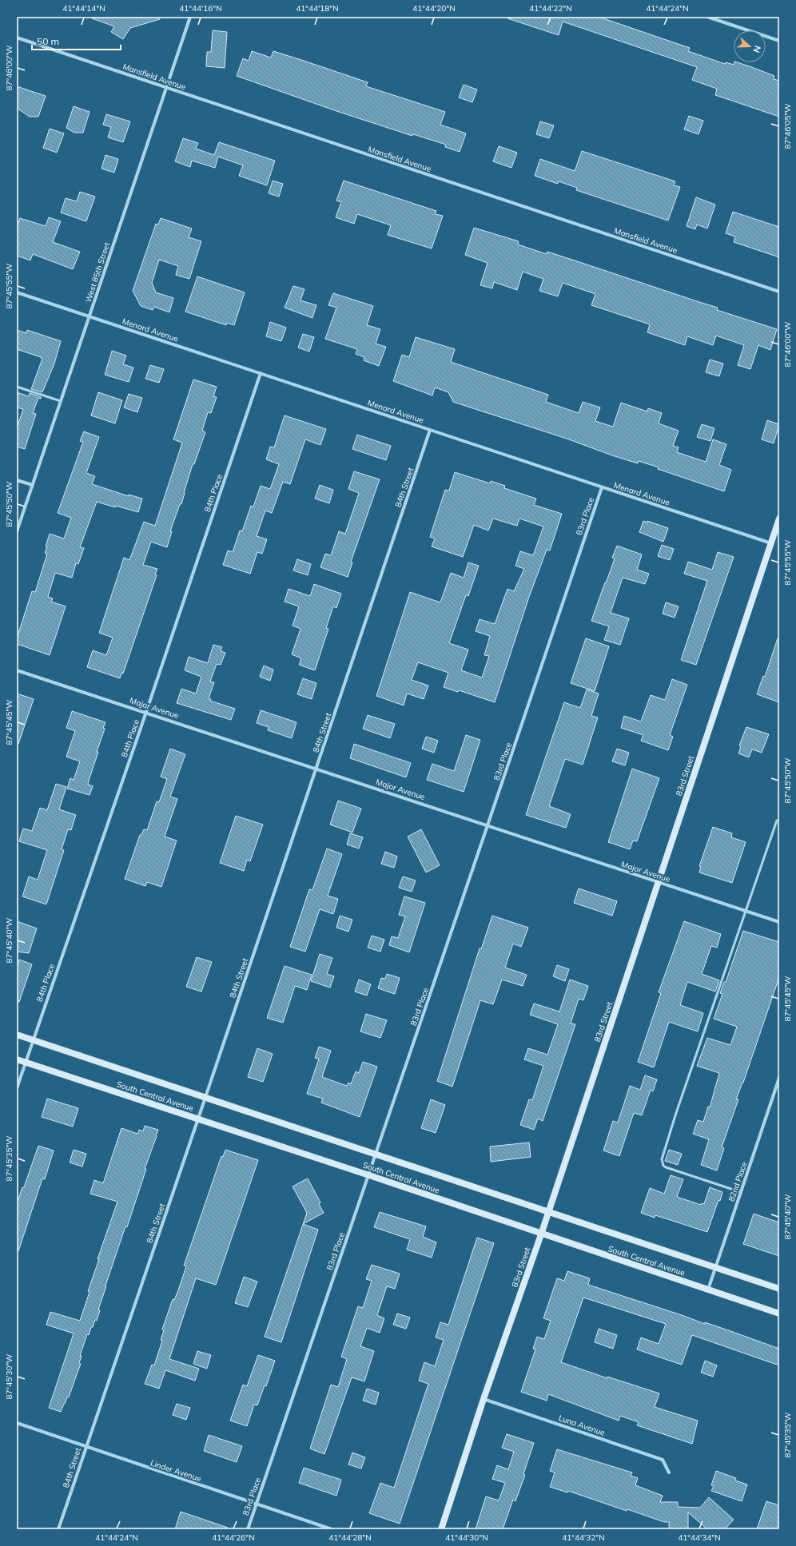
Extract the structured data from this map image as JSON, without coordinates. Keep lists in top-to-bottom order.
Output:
{
  "streets": {
    "street": [
      "Mansfield Avenue",
      "West 85th Street",
      "Menard Avenue",
      "84th Street",
      "84th Place",
      "83rd Place",
      "Major Avenue",
      "83rd Street",
      "South Central Avenue",
      "82nd Place",
      "Luna Avenue",
      "Linder Avenue"
    ]
  },
  "crossings": [
    ["Mansfield Avenue", "West 85th Street"],
    ["West 85th Street", "Menard Avenue"],
    ["Menard Avenue", "84th Street"],
    ["Menard Avenue", "84th Place"],
    ["Menard Avenue", "83rd Place"],
    ["Menard Avenue", "83rd Street"],
    ["84th Street", "Major Avenue"],
    ["84th Street", "South Central Avenue"],
    ["84th Street", "Linder Avenue"],
    ["84th Place", "Major Avenue"],
    ["84th Place", "South Central Avenue"],
    ["83rd Place", "Major Avenue"],
    ["83rd Place", "South Central Avenue"],
    ["83rd Place", "Linder Avenue"],
    ["Major Avenue", "83rd Street"],
    ["83rd Street", "South Central Avenue"],
    ["83rd Street", "Luna Avenue"],
    ["South Central Avenue", "82nd Place"]
  ],
  "scale_bar": "50 m",
  "north": "right",
  "coordinates": [
    "41°44'14\"N",
    "41°44'16\"N",
    "41°44'18\"N",
    "41°44'20\"N",
    "41°44'22\"N",
    "41°44'24\"N",
    "87°46'00\"W",
    "87°46'05\"W",
    "87°45'55\"W",
    "87°45'50\"W",
    "87°45'45\"W",
    "87°45'40\"W",
    "87°45'35\"W",
    "87°45'30\"W",
    "41°44'26\"N",
    "41°44'28\"N",
    "41°44'30\"N",
    "41°44'32\"N",
    "41°44'34\"N"
  ]
}
